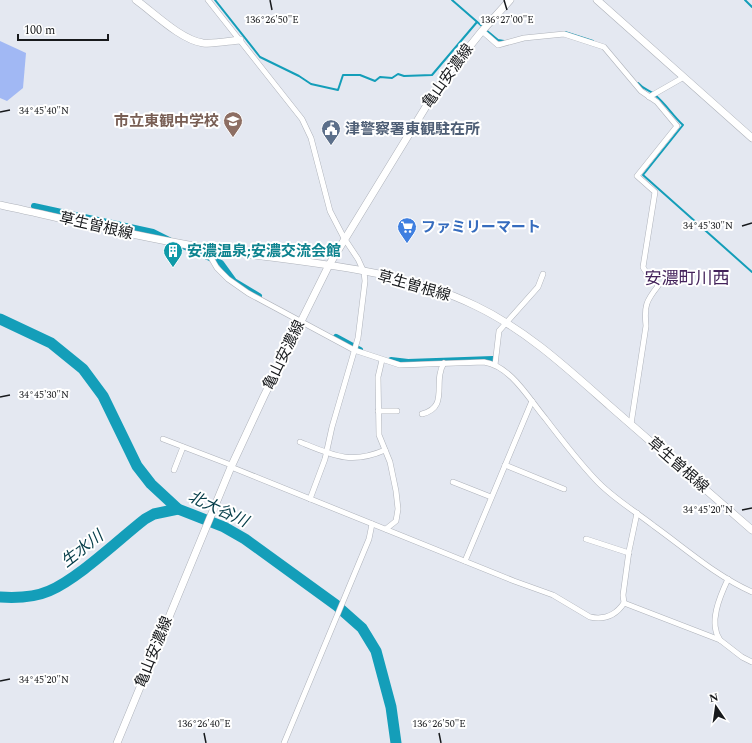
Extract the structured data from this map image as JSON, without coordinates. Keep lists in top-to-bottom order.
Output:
{
  "streets": {
    "main road": ["亀山安濃線", "草生曽根線"]
  },
  "crossings": [
    ["亀山安濃線", "草生曽根線"]
  ],
  "districts": ["安濃町川西"],
  "water": ["北大谷川", "生水川"],
  "places": {
    "school or university": ["市立東観中学校"],
    "public building": ["津警察署東観駐在所"],
    "supermarket": ["ファミリーマート"],
    "building": ["安濃温泉;安濃交流会館"]
  },
  "scale_bar": "100 m",
  "north": "top",
  "coordinates": [
    "136°26'50\"E",
    "136°27'00\"E",
    "34°45'40\"N",
    "34°45'30\"N",
    "34°45'20\"N",
    "136°26'40\"E"
  ]
}
